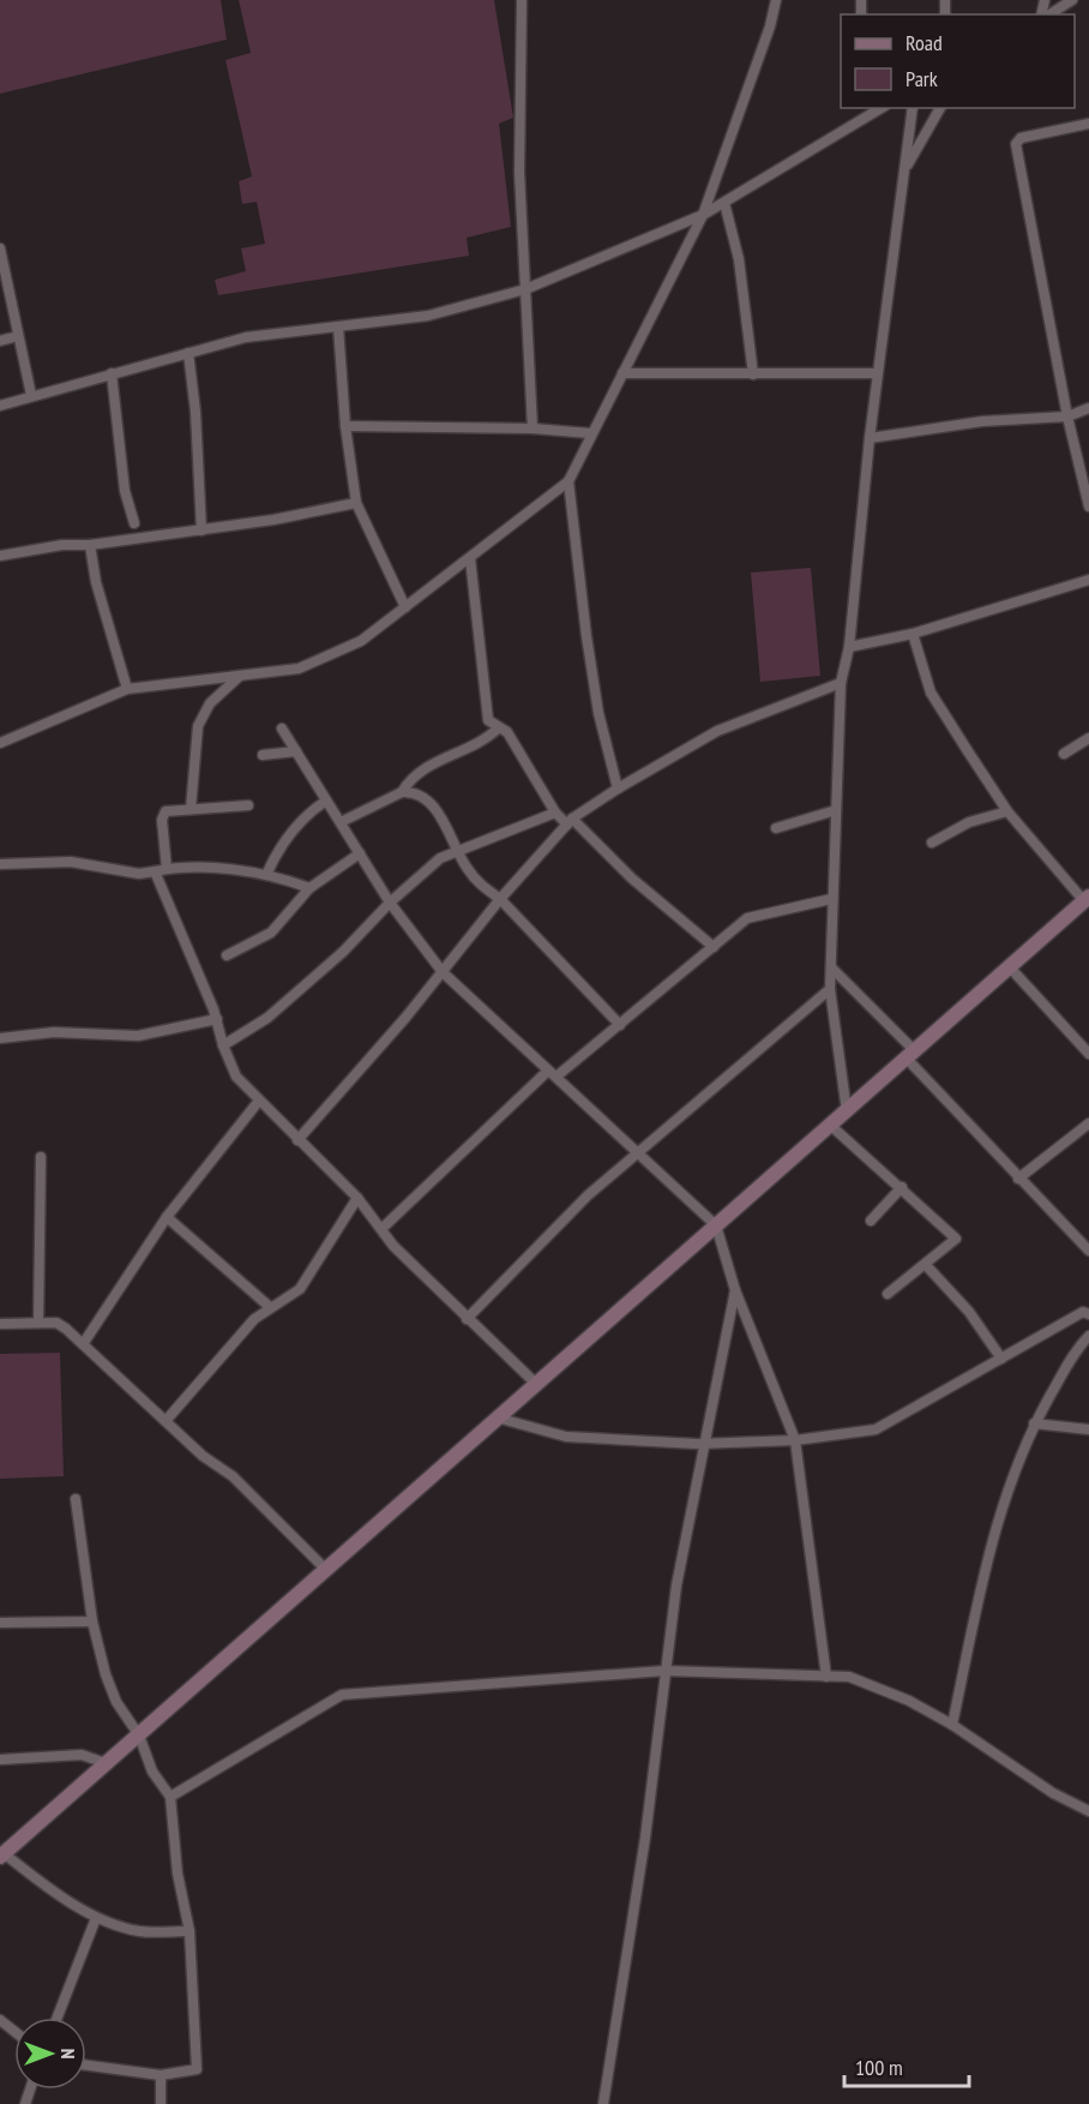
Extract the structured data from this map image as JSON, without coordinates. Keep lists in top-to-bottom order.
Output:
{
  "legend": ["Road", "Park"],
  "scale_bar": "100 m",
  "north": "right"
}
